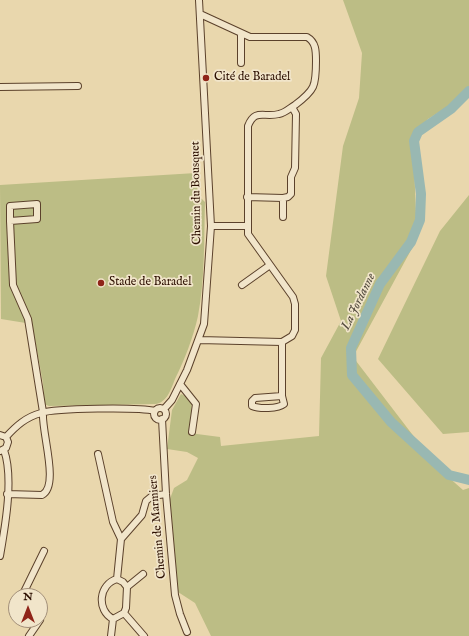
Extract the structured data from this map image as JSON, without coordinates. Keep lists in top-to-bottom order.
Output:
{
  "streets": {
    "street": ["Chemin du Bousquet", "Chemin de Marmiers"]
  },
  "crossings": [
    ["Chemin du Bousquet", "Chemin de Marmiers"]
  ],
  "water": ["La Jordanne"],
  "places": ["Cité de Baradel", "Stade de Baradel"],
  "north": "top"
}
